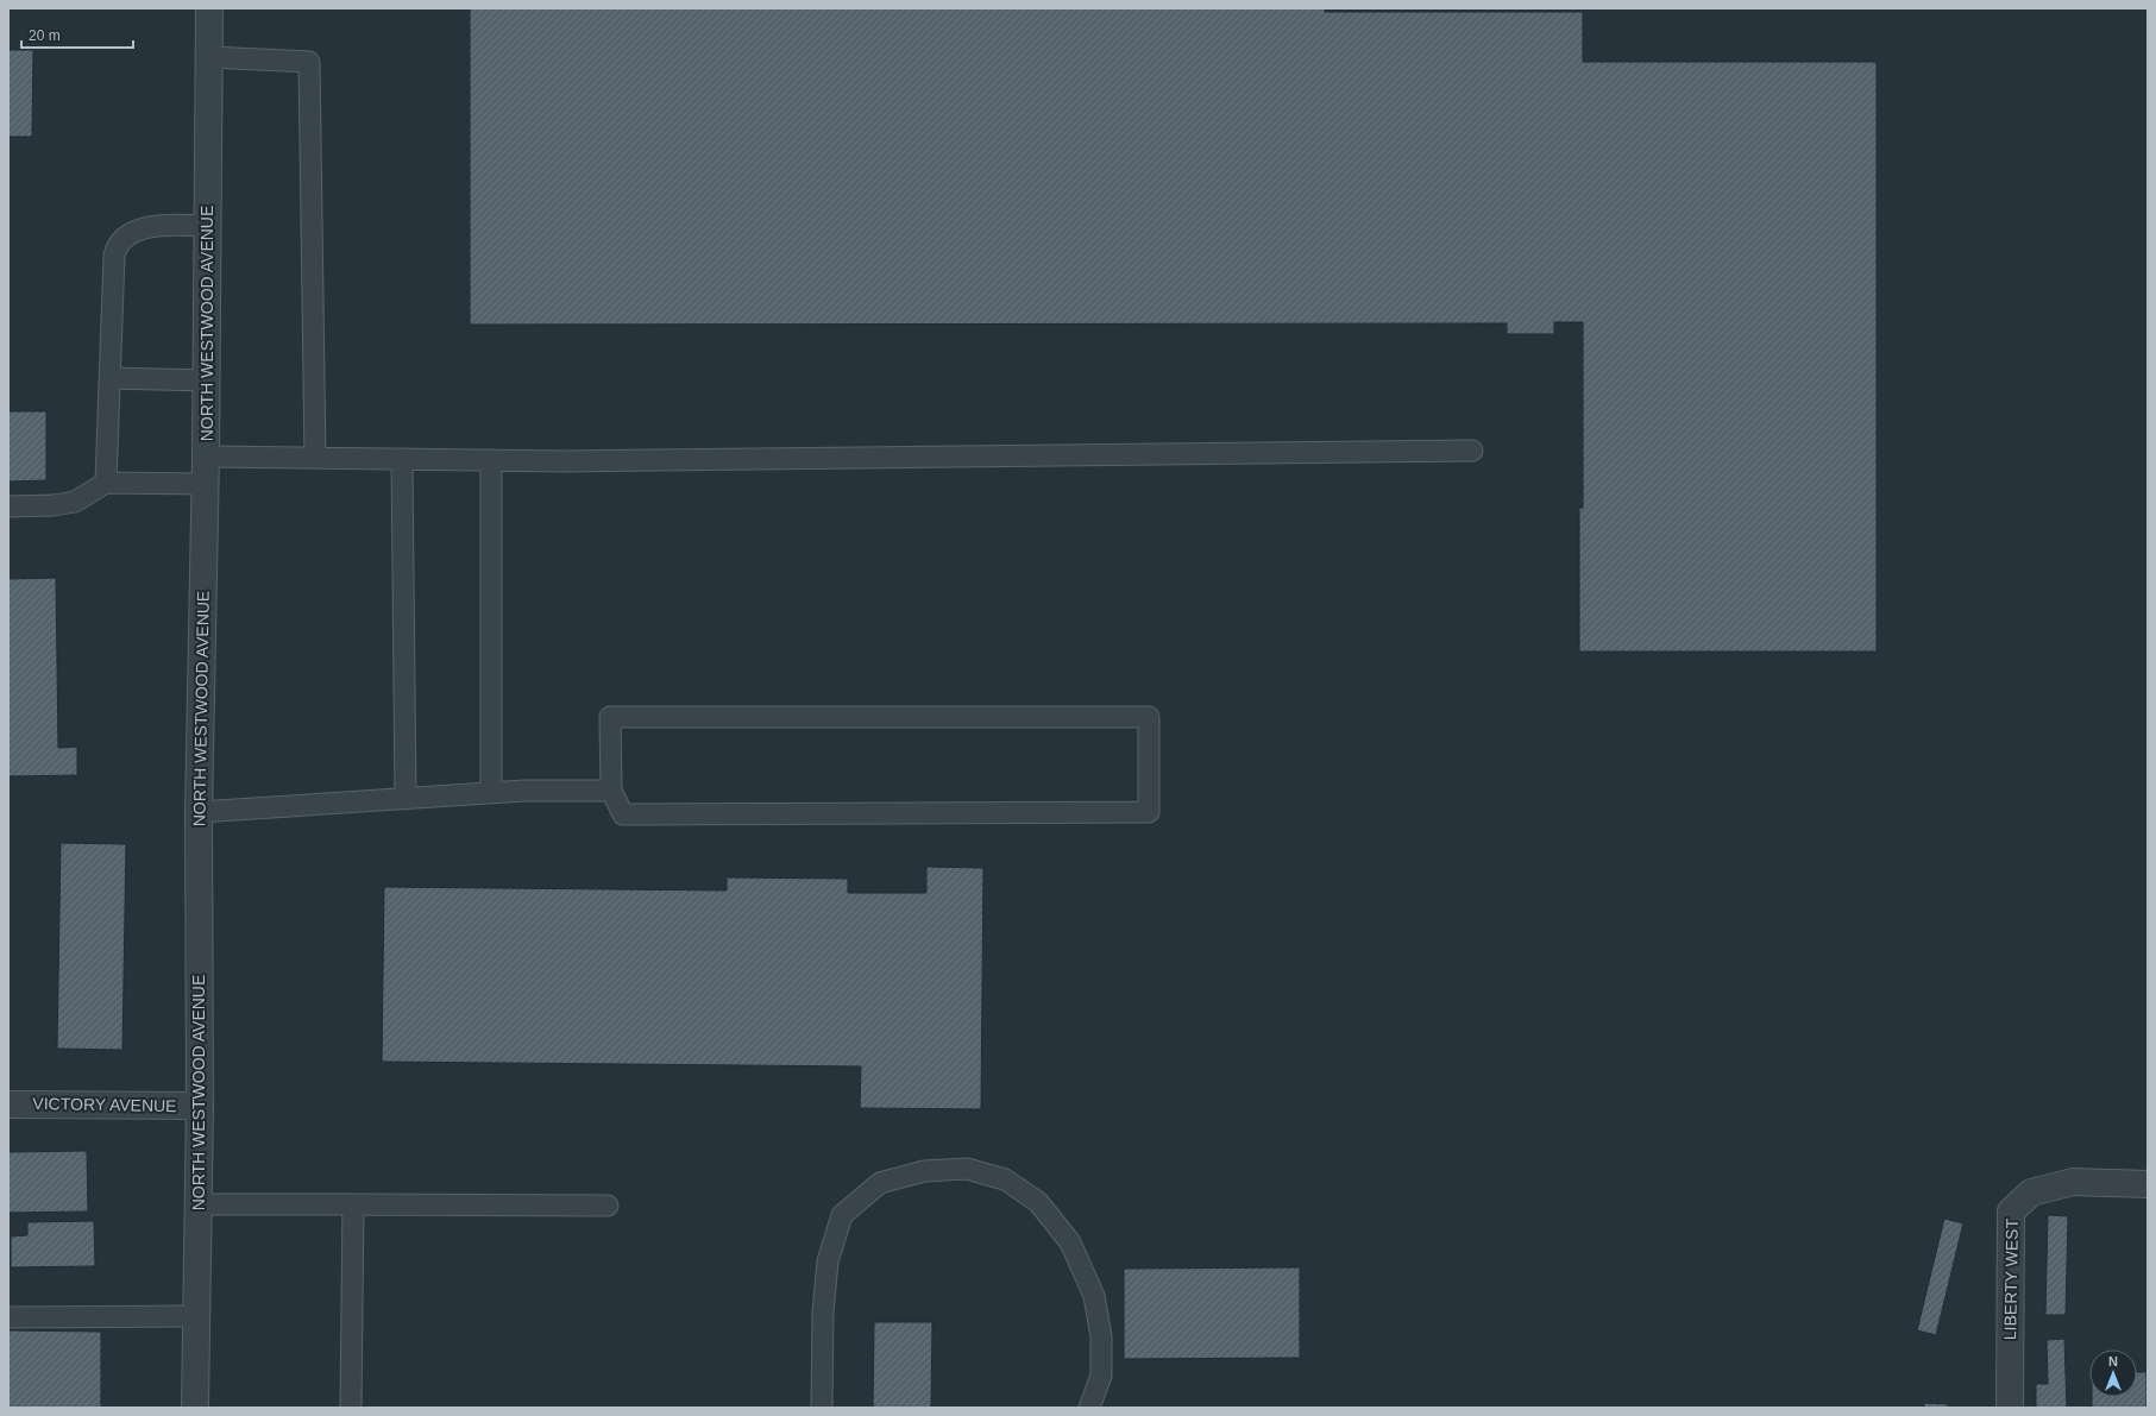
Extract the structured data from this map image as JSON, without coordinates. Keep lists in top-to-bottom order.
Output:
{
  "streets": {
    "street": ["NORTH WESTWOOD AVENUE", "VICTORY AVENUE", "LIBERTY WEST"]
  },
  "crossings": [
    ["NORTH WESTWOOD AVENUE", "VICTORY AVENUE"]
  ],
  "scale_bar": "20 m",
  "north": "top"
}
